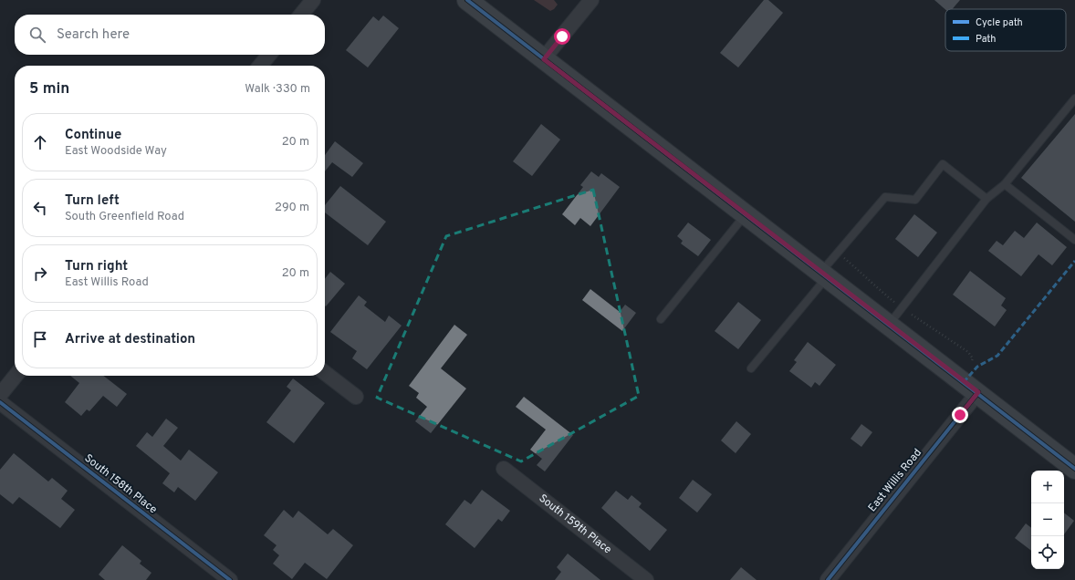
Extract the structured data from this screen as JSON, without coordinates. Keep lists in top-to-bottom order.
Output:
{
  "streets": {
    "street": ["East Willis Road", "South 158th Place", "South 159th Place"]
  },
  "legend": ["Cycle path", "Path"],
  "page": {
    "search": "Search here",
    "heading": ["5 min", "Walk · 330 m"],
    "list": [
      ["Continue", "East Woodside Way", "20 m"],
      ["Turn left", "South Greenfield Road", "290 m"],
      ["Turn right", "East Willis Road", "20 m"],
      "Arrive at destination"
    ],
    "map_buttons": ["+", "−"]
  }
}
